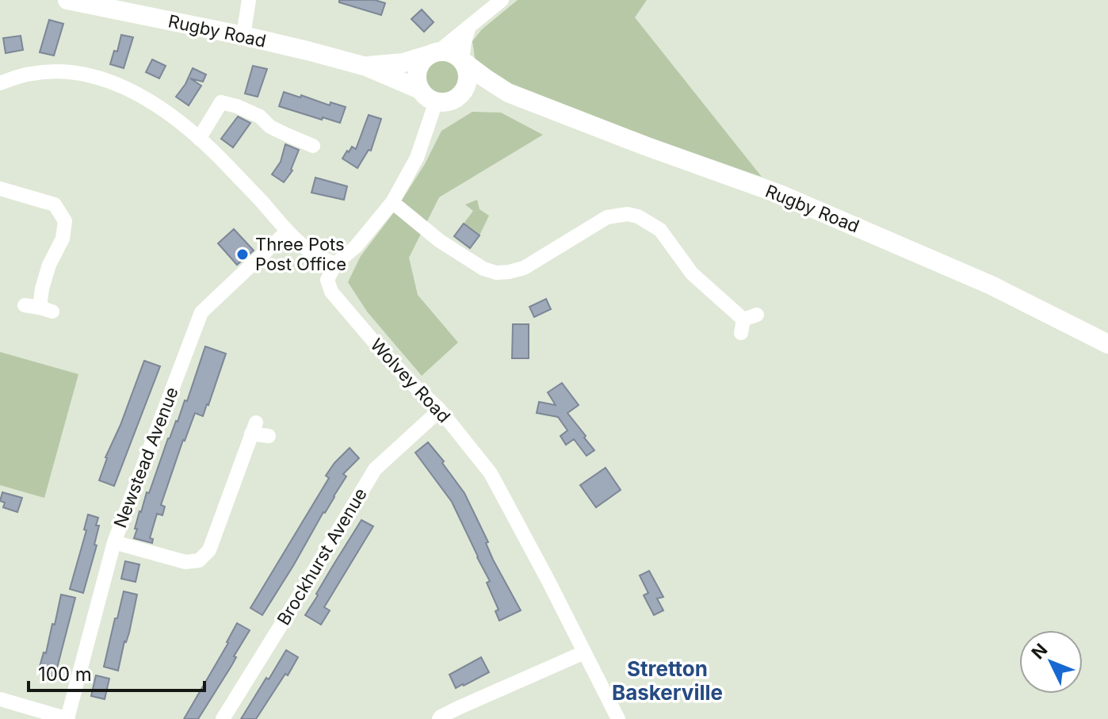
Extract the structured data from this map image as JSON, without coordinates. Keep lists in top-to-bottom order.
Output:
{
  "streets": {
    "main road": ["Rugby Road"],
    "street": ["Wolvey Road", "Newstead Avenue", "Brockhurst Avenue"]
  },
  "crossings": [
    ["Wolvey Road", "Brockhurst Avenue"]
  ],
  "districts": ["Stretton Baskerville"],
  "places": ["Three Pots Post Office"],
  "scale_bar": "100 m",
  "north": "top left"
}
